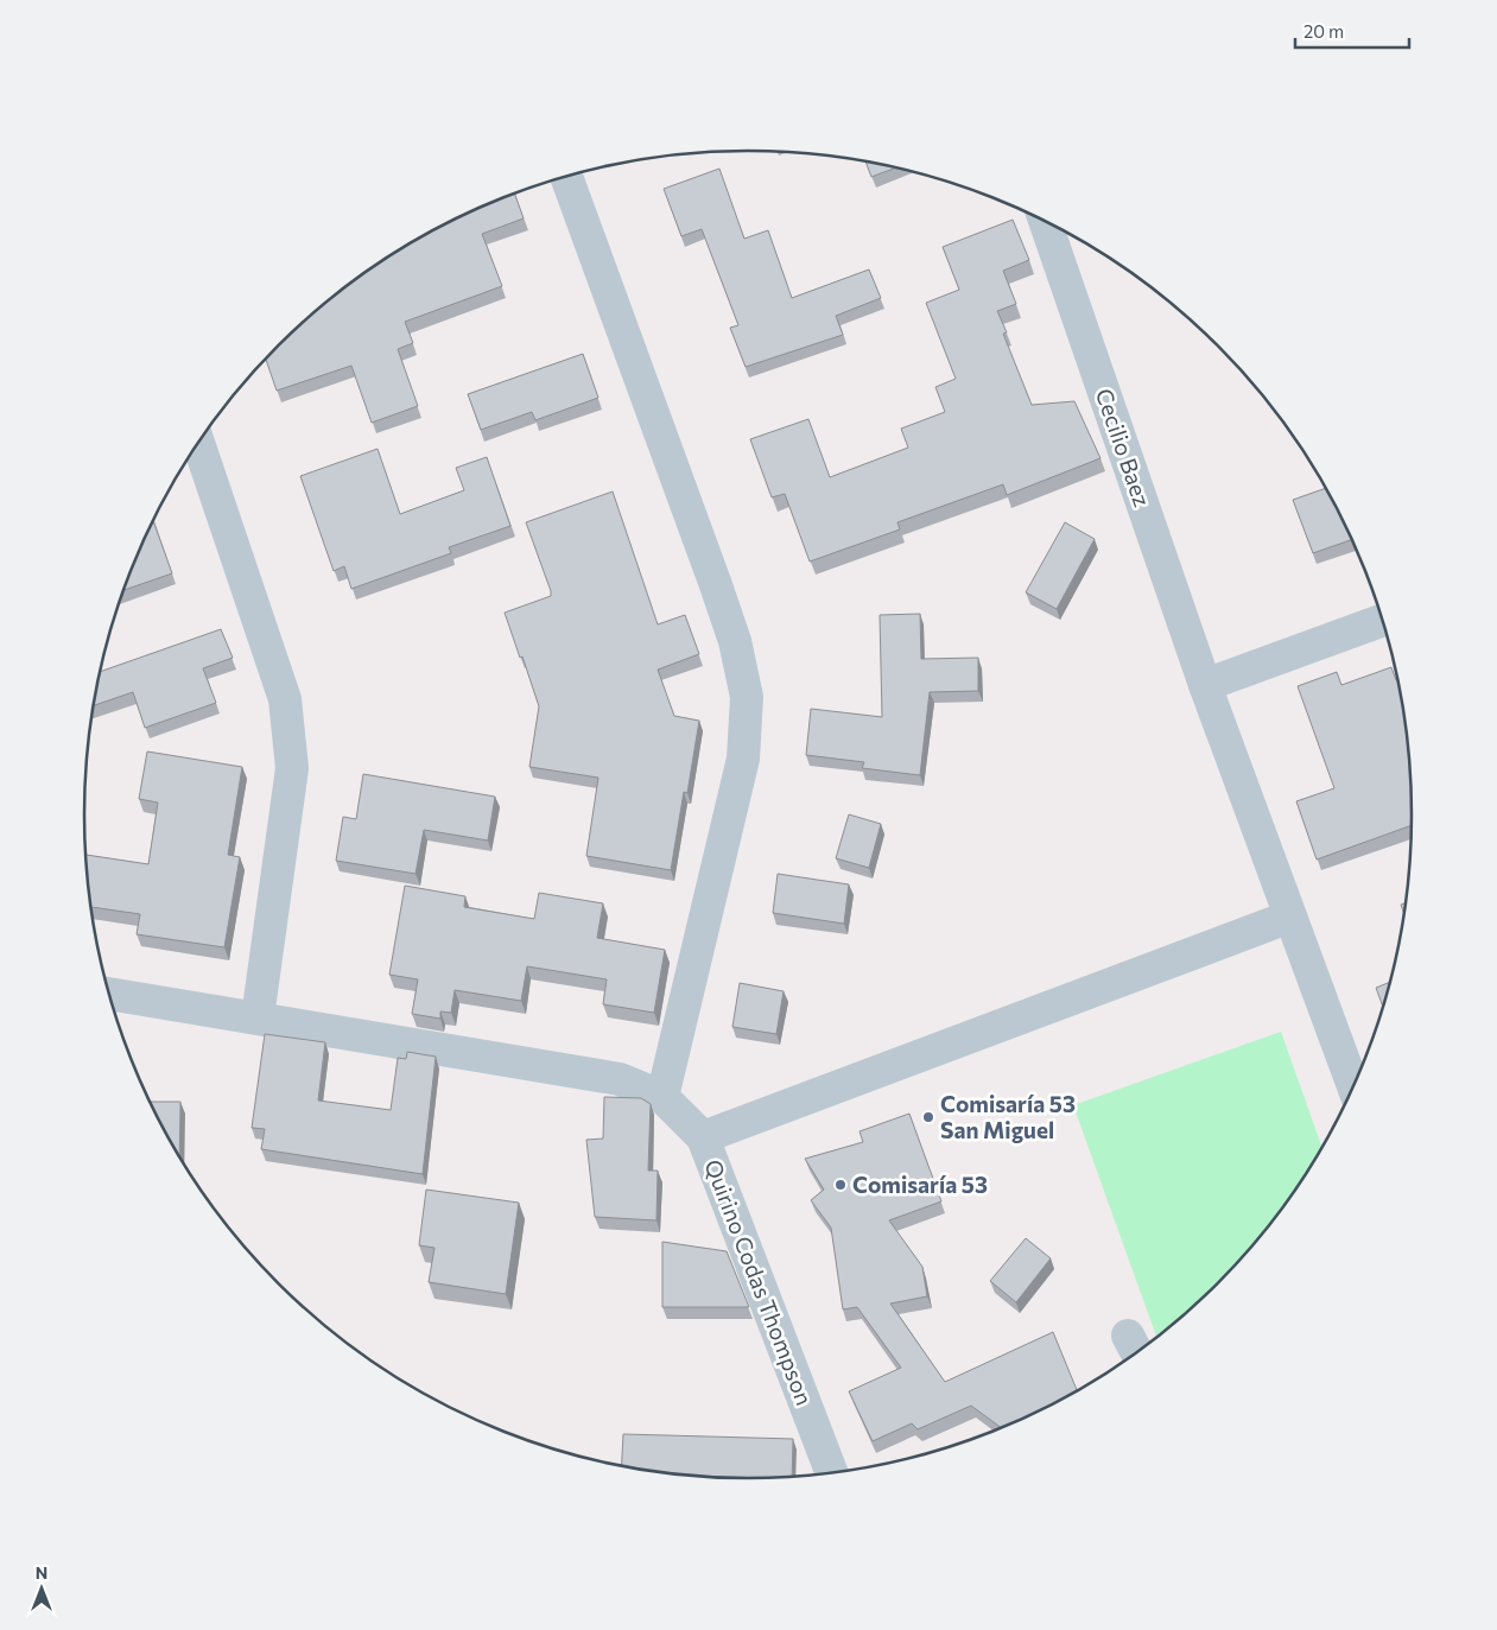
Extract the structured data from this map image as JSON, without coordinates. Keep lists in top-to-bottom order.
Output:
{
  "streets": {
    "street": ["Cecilio Baez", "Quirino Codas Thompson"]
  },
  "places": ["Comisaría 53 San Miguel", "Comisaría 53"],
  "scale_bar": "20 m",
  "north": "top"
}
